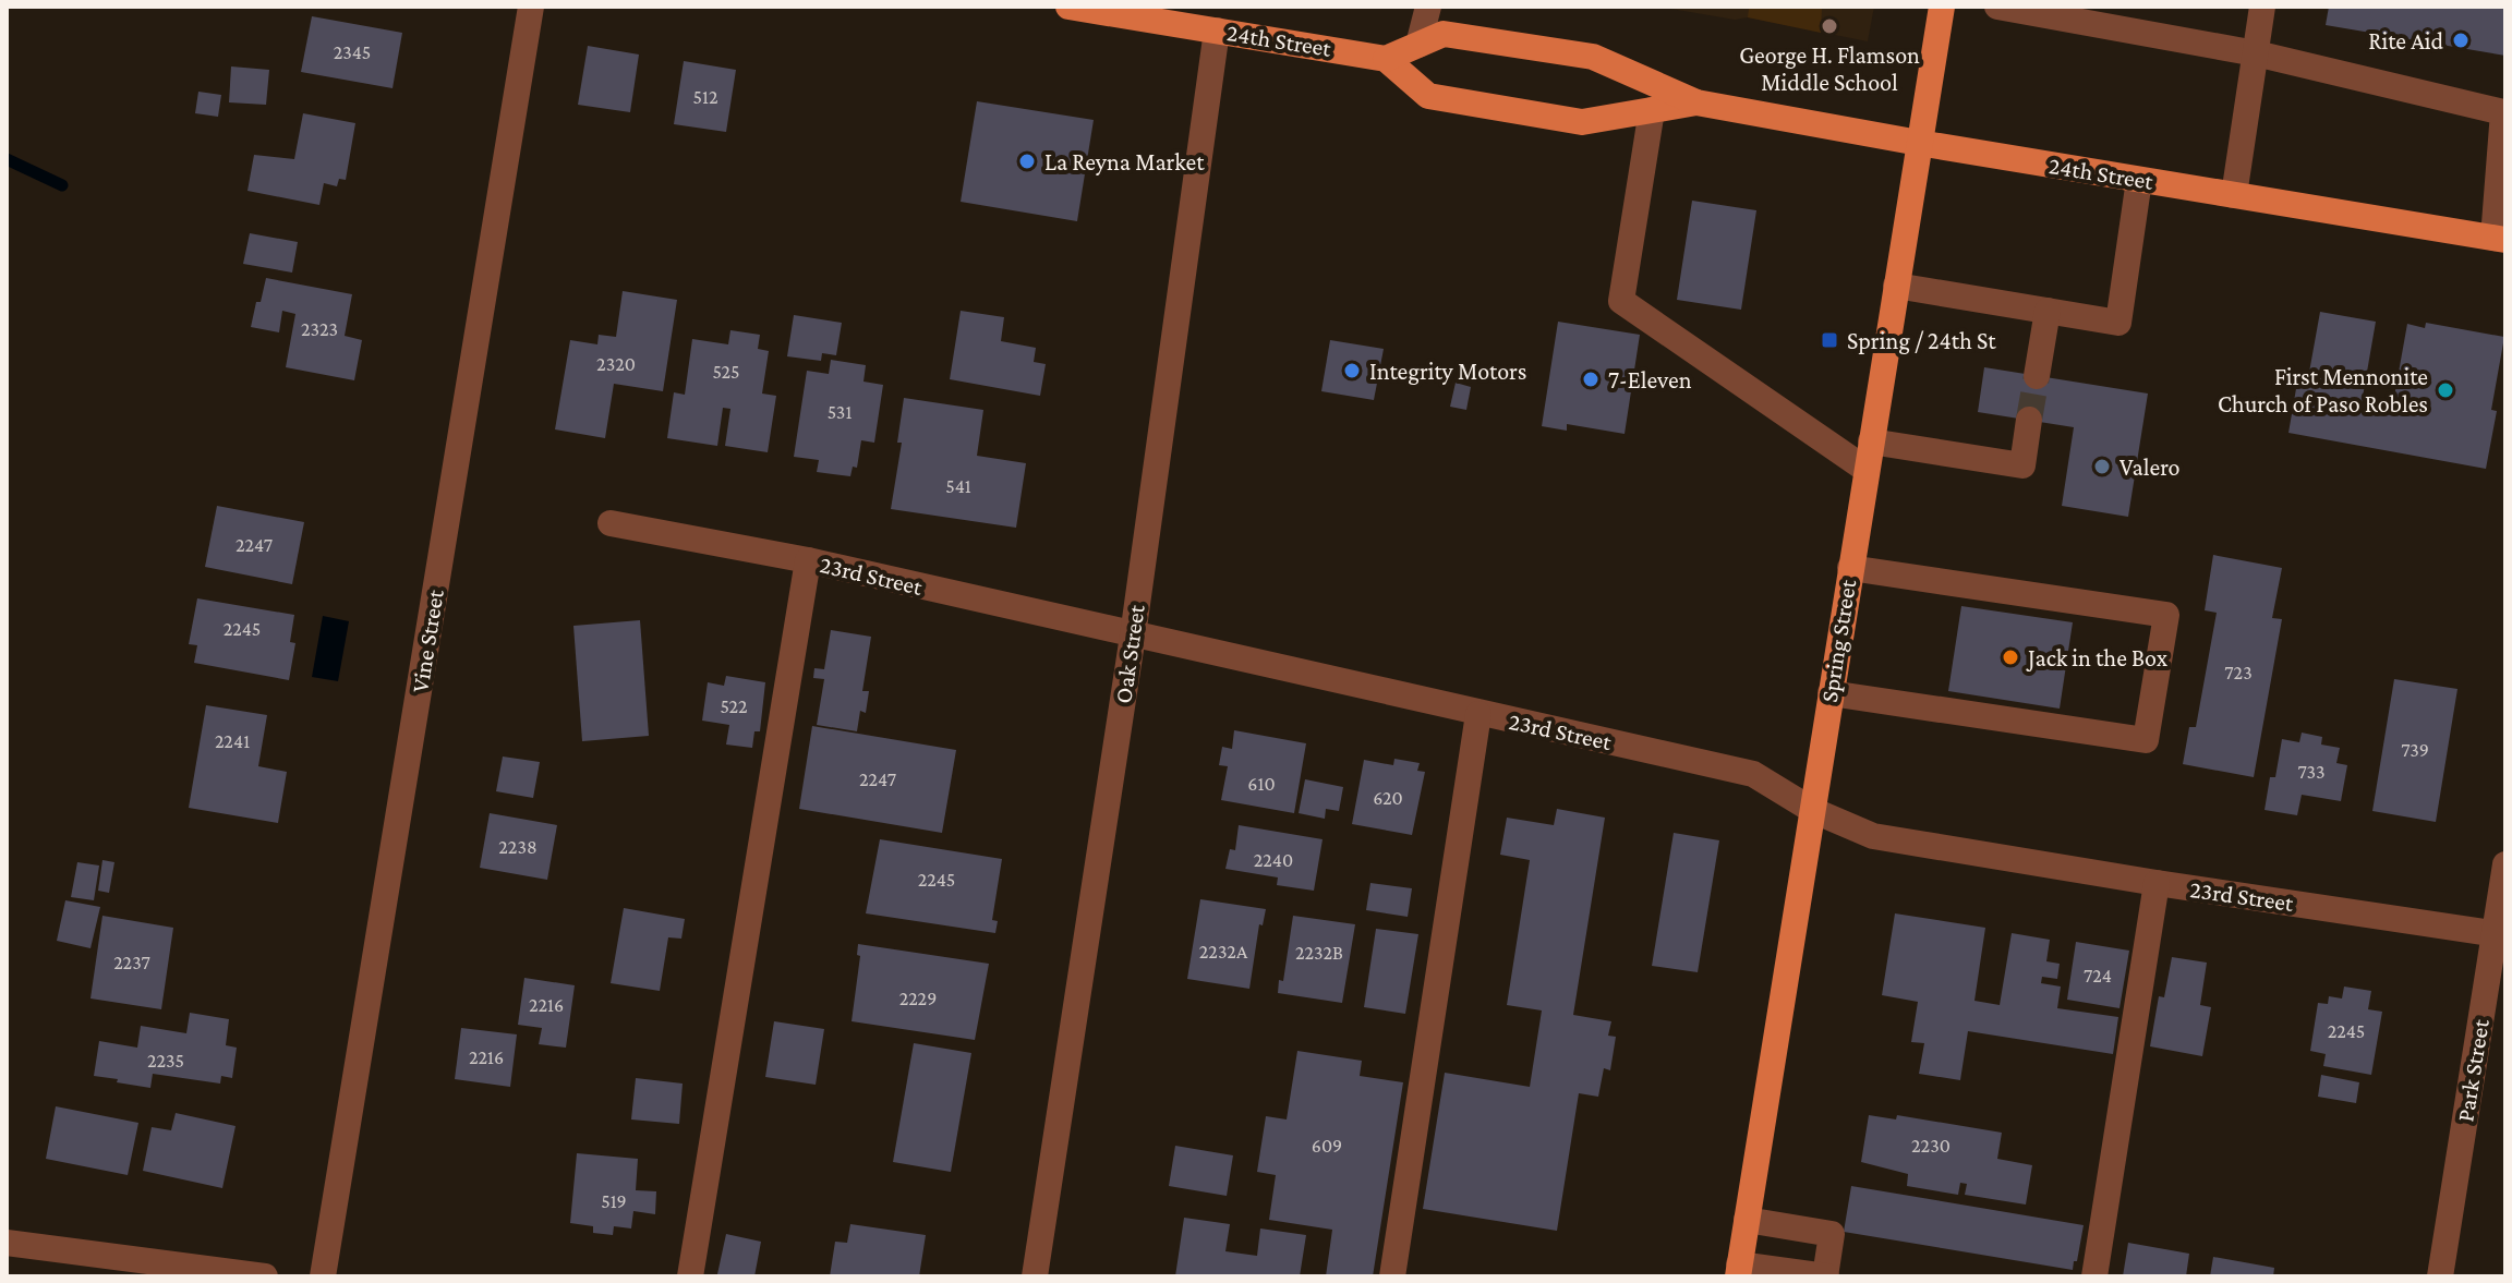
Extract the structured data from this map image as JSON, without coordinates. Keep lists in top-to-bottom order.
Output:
{
  "streets": {
    "main road": ["24th Street", "Spring Street"],
    "street": [
      "23rd Street",
      "Vine Street",
      "Oak Street",
      "Park Street"
    ]
  },
  "crossings": [
    ["24th Street", "Spring Street"],
    ["24th Street", "Oak Street"],
    ["23rd Street", "Spring Street"],
    ["23rd Street", "Oak Street"],
    ["23rd Street", "Park Street"]
  ],
  "places": {
    "other": [
      "George H. Flamson Middle School",
      "Rite Aid",
      "La Reyna Market",
      "Integrity Motors",
      "7-Eleven",
      "First Mennonite Church of Paso Robles",
      "Valero",
      "Jack in the Box"
    ],
    "transit": ["Spring / 24th St"]
  },
  "house_numbers": [
    "2345",
    "512",
    "2323",
    "2320",
    "525",
    "531",
    "541",
    "2247",
    "2245",
    "723",
    "522",
    "2241",
    "739",
    "733",
    "2247",
    "610",
    "620",
    "2238",
    "2240",
    "2245",
    "2232A",
    "2232B",
    "2237",
    "724",
    "2229",
    "2216",
    "2245",
    "2216",
    "2235",
    "609",
    "2230",
    "519"
  ]
}
